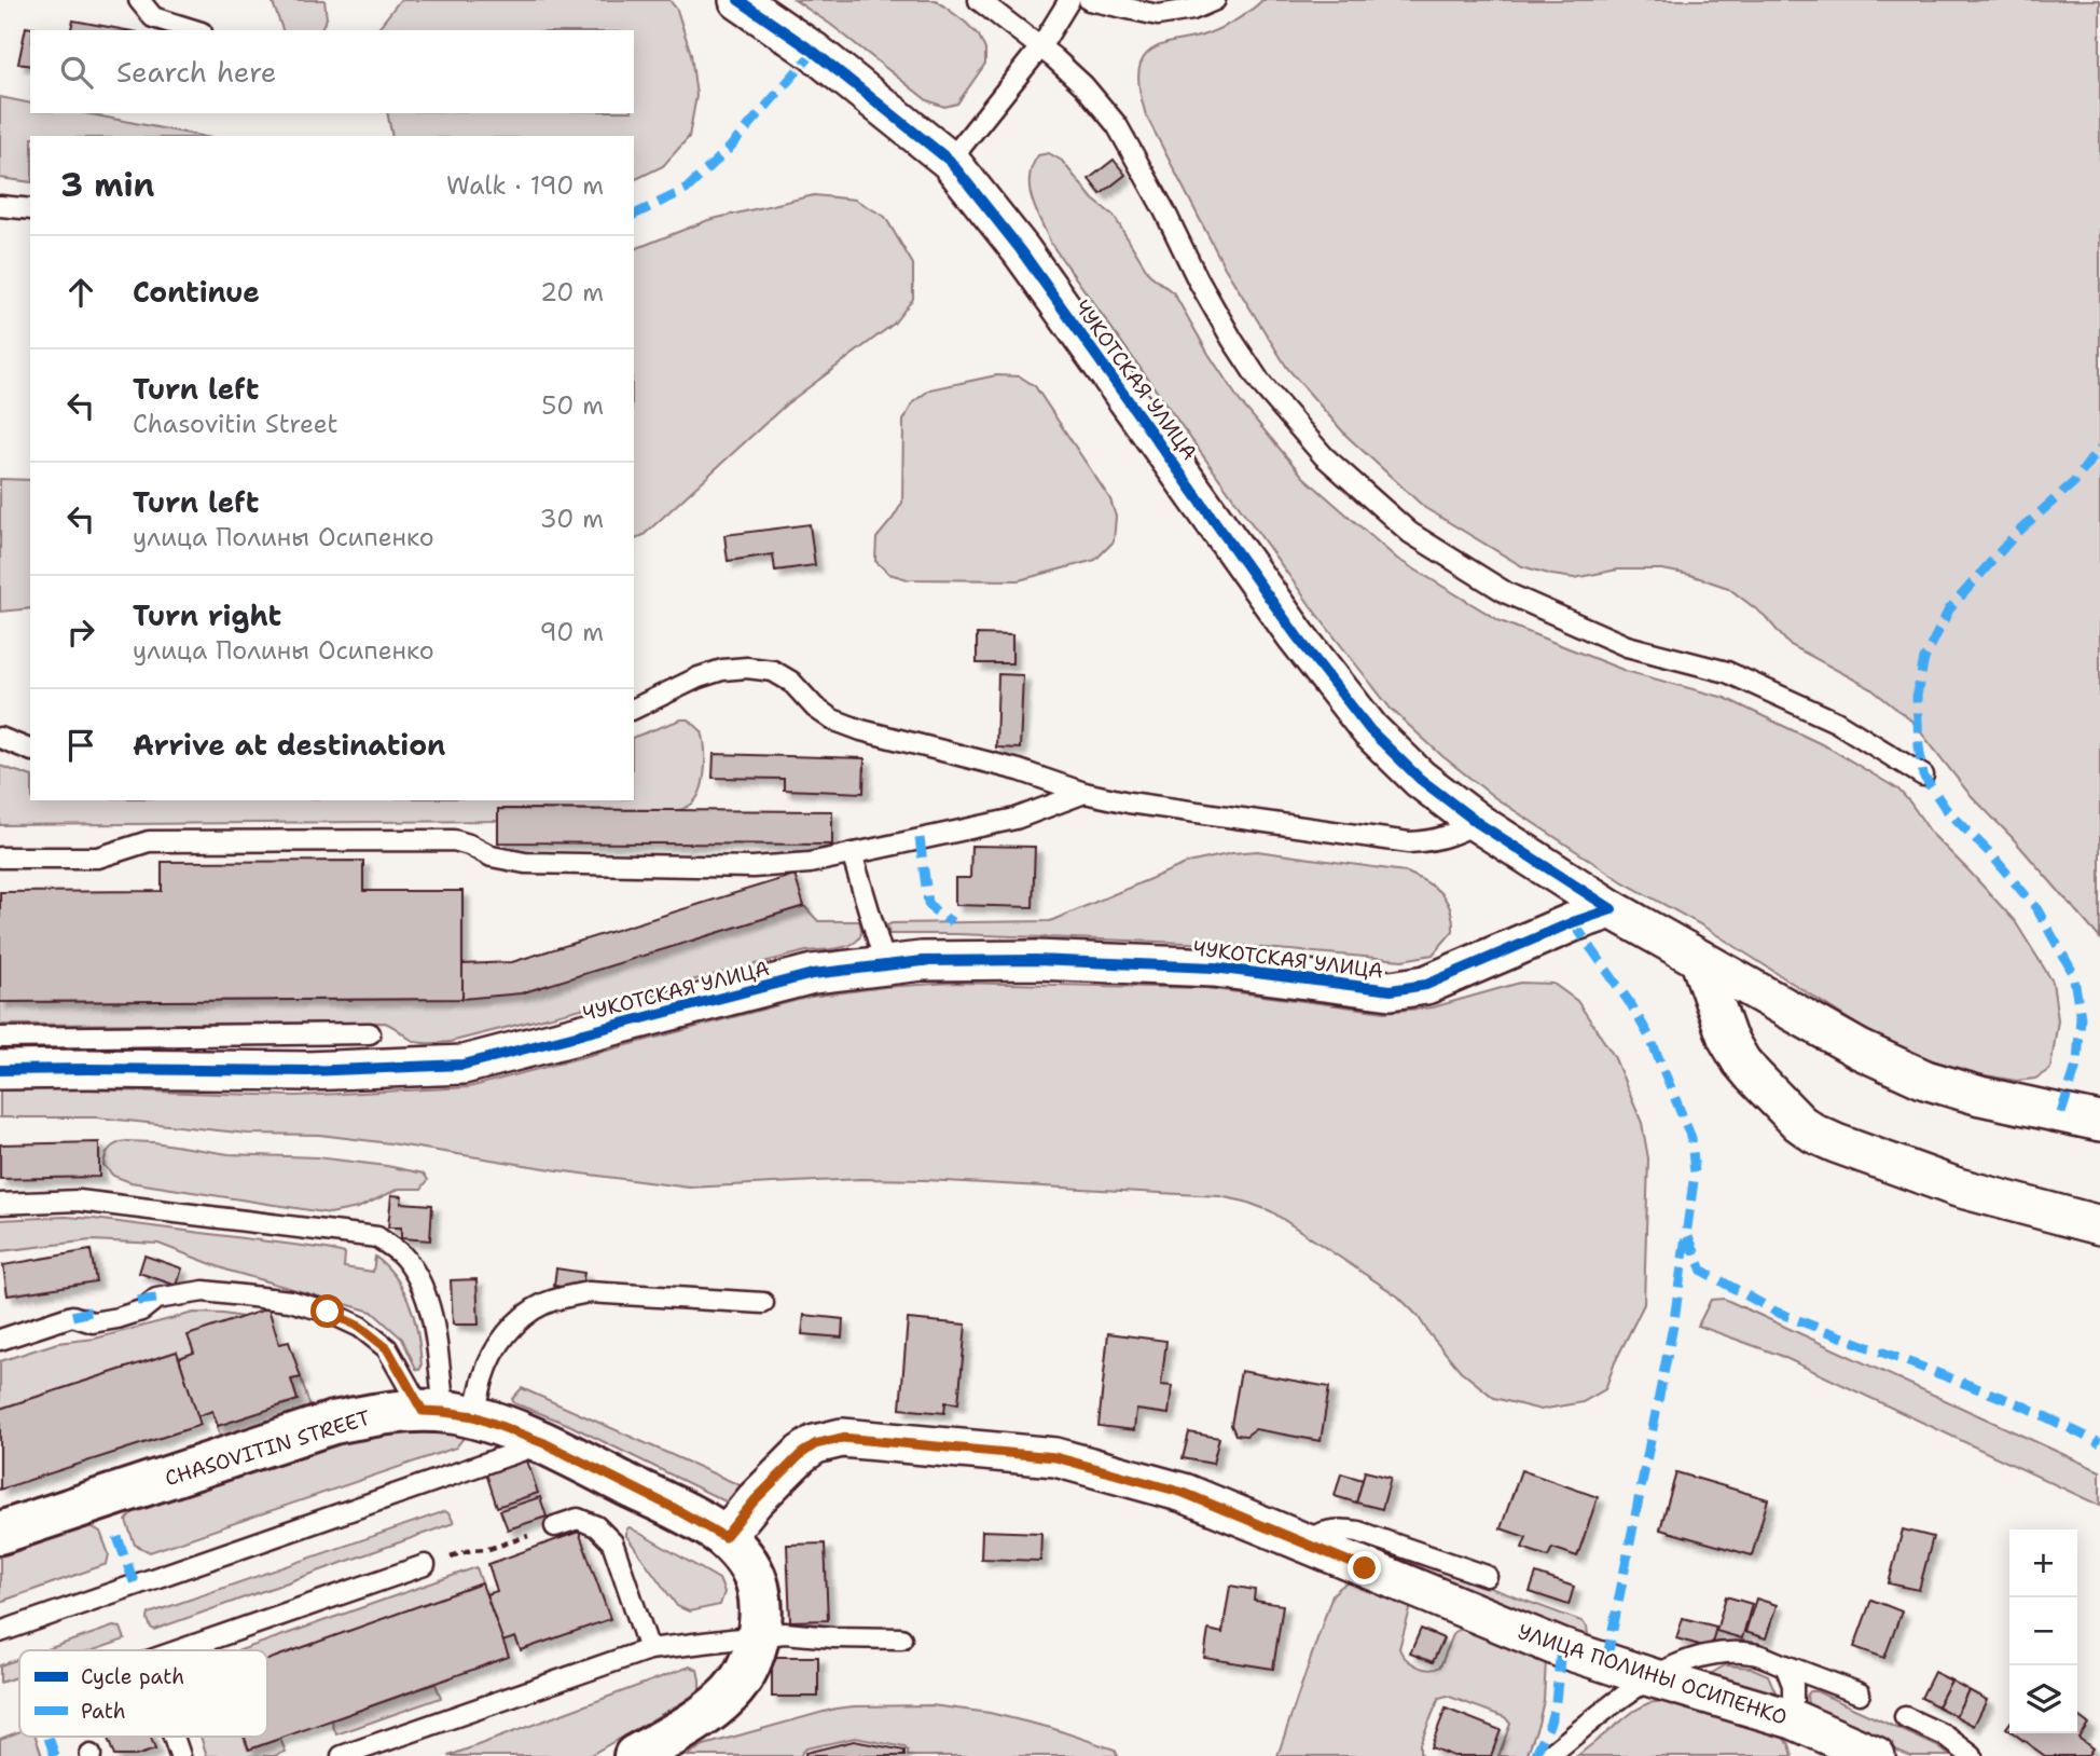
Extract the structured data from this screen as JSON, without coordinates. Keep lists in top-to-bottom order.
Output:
{
  "streets": {
    "street": ["ЧУКОТСКАЯ УЛИЦА", "CHASOVITIN STREET", "УЛИЦА ПОЛИНЫ ОСИПЕНКО"]
  },
  "crossings": [
    ["CHASOVITIN STREET", "УЛИЦА ПОЛИНЫ ОСИПЕНКО"]
  ],
  "legend": ["Cycle path", "Path"],
  "page": {
    "search": "Search here",
    "heading": ["3 min", "Walk · 190 m"],
    "list": [
      ["Continue", "20 m"],
      ["Turn left", "Chasovitin Street", "50 m"],
      ["Turn left", "улица Полины Осипенко", "30 m"],
      ["Turn right", "улица Полины Осипенко", "90 m"],
      "Arrive at destination"
    ],
    "map_buttons": ["+", "−"]
  }
}
